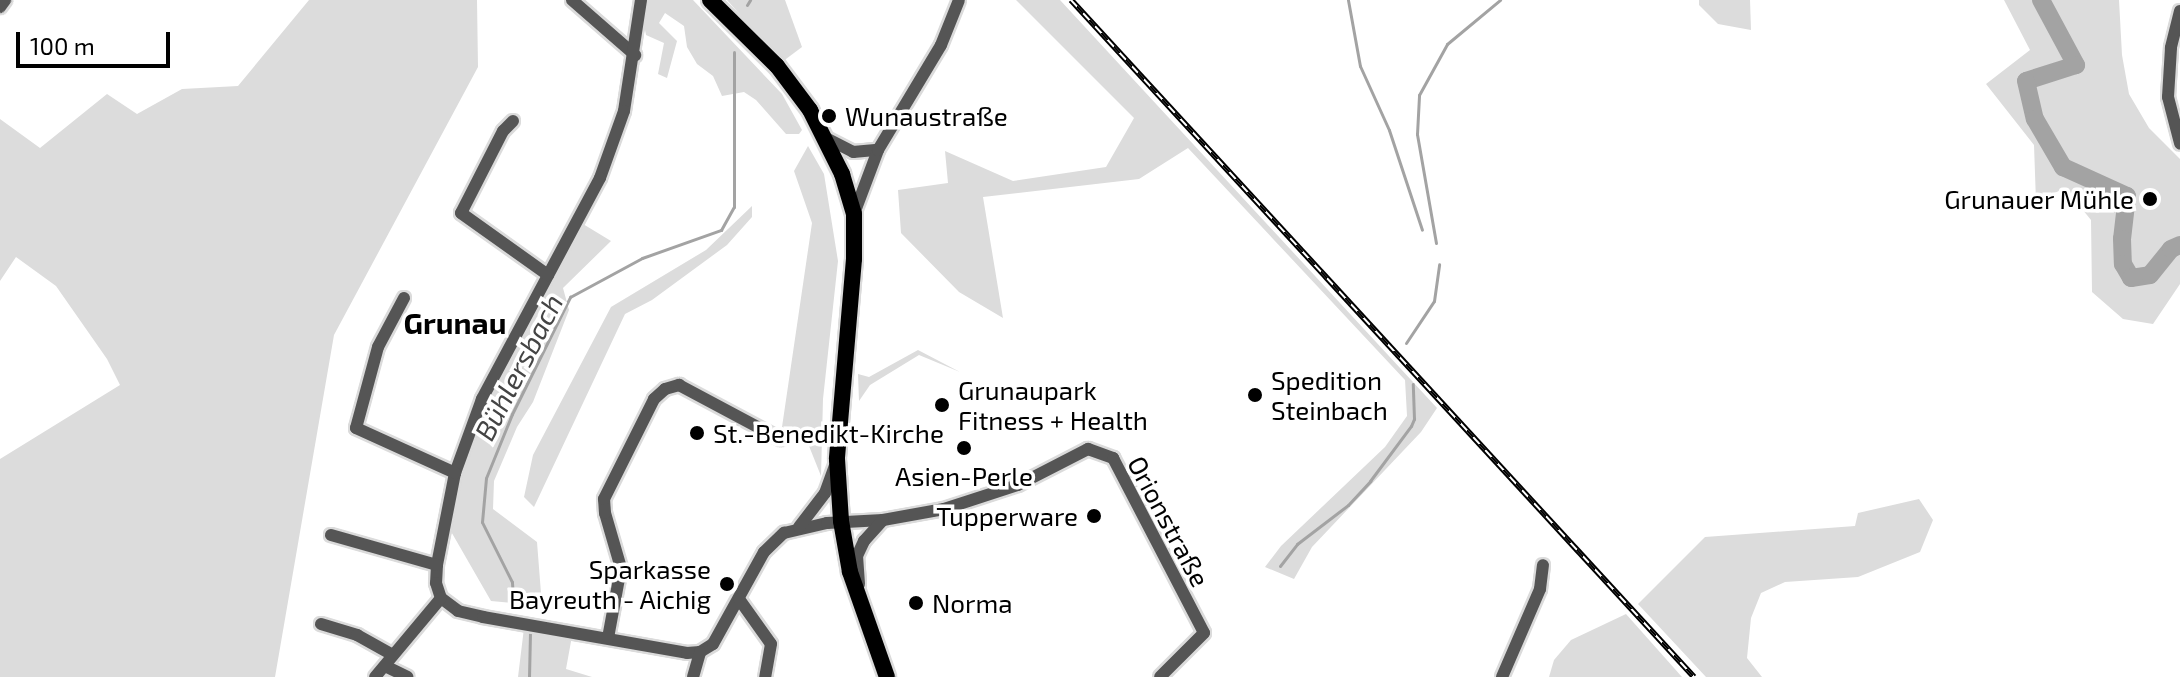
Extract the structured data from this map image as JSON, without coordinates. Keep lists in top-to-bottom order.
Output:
{
  "streets": {
    "street": ["Orionstraße"]
  },
  "districts": ["Grunau"],
  "water": ["Bühlersbach"],
  "places": [
    "Wunaustraße",
    "Grunauer Mühle",
    "Spedition Steinbach",
    "Grunaupark Fitness + Health",
    "St.-Benedikt-Kirche",
    "Asien-Perle",
    "Tupperware",
    "Sparkasse Bayreuth - Aichig",
    "Norma"
  ],
  "scale_bar": "100 m"
}
